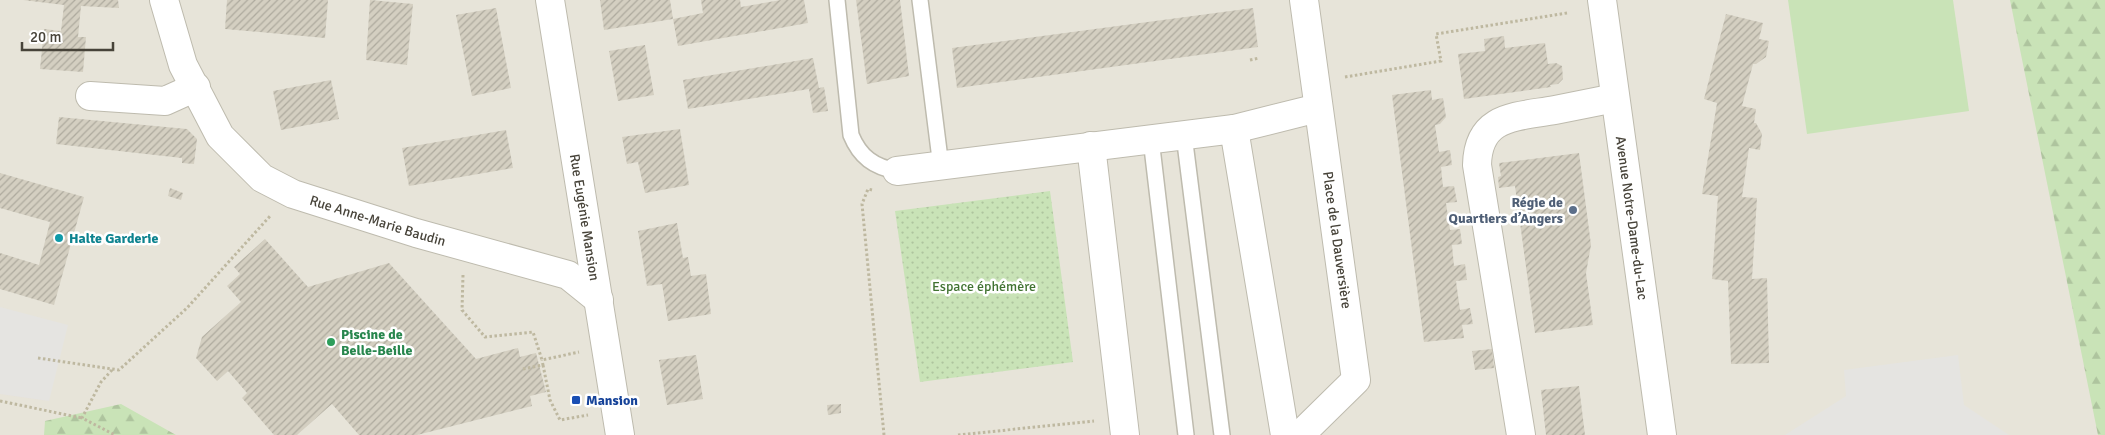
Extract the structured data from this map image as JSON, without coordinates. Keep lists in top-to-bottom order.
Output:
{
  "streets": {
    "street": [
      "Rue Eugénie Mansion",
      "Avenue Notre-Dame-du-Lac",
      "Rue Anne-Marie Baudin",
      "Place de la Dauversière"
    ]
  },
  "crossings": [
    ["Rue Eugénie Mansion", "Rue Anne-Marie Baudin"]
  ],
  "parks": ["Espace éphémère"],
  "places": {
    "other": ["Régie de Quartiers d’Angers", "Halte Garderie", "Piscine de Belle-Beille"],
    "transit": ["Mansion"]
  },
  "scale_bar": "20 m"
}
